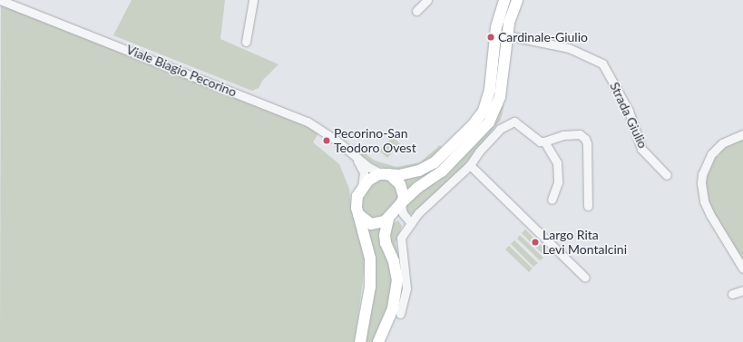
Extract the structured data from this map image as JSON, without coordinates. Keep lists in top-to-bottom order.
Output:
{
  "streets": {
    "street": ["Viale Biagio Pecorino", "Strada Giulio"]
  },
  "places": ["Cardinale-Giulio", "Pecorino-San Teodoro Ovest", "Largo Rita Levi Montalcini"]
}
